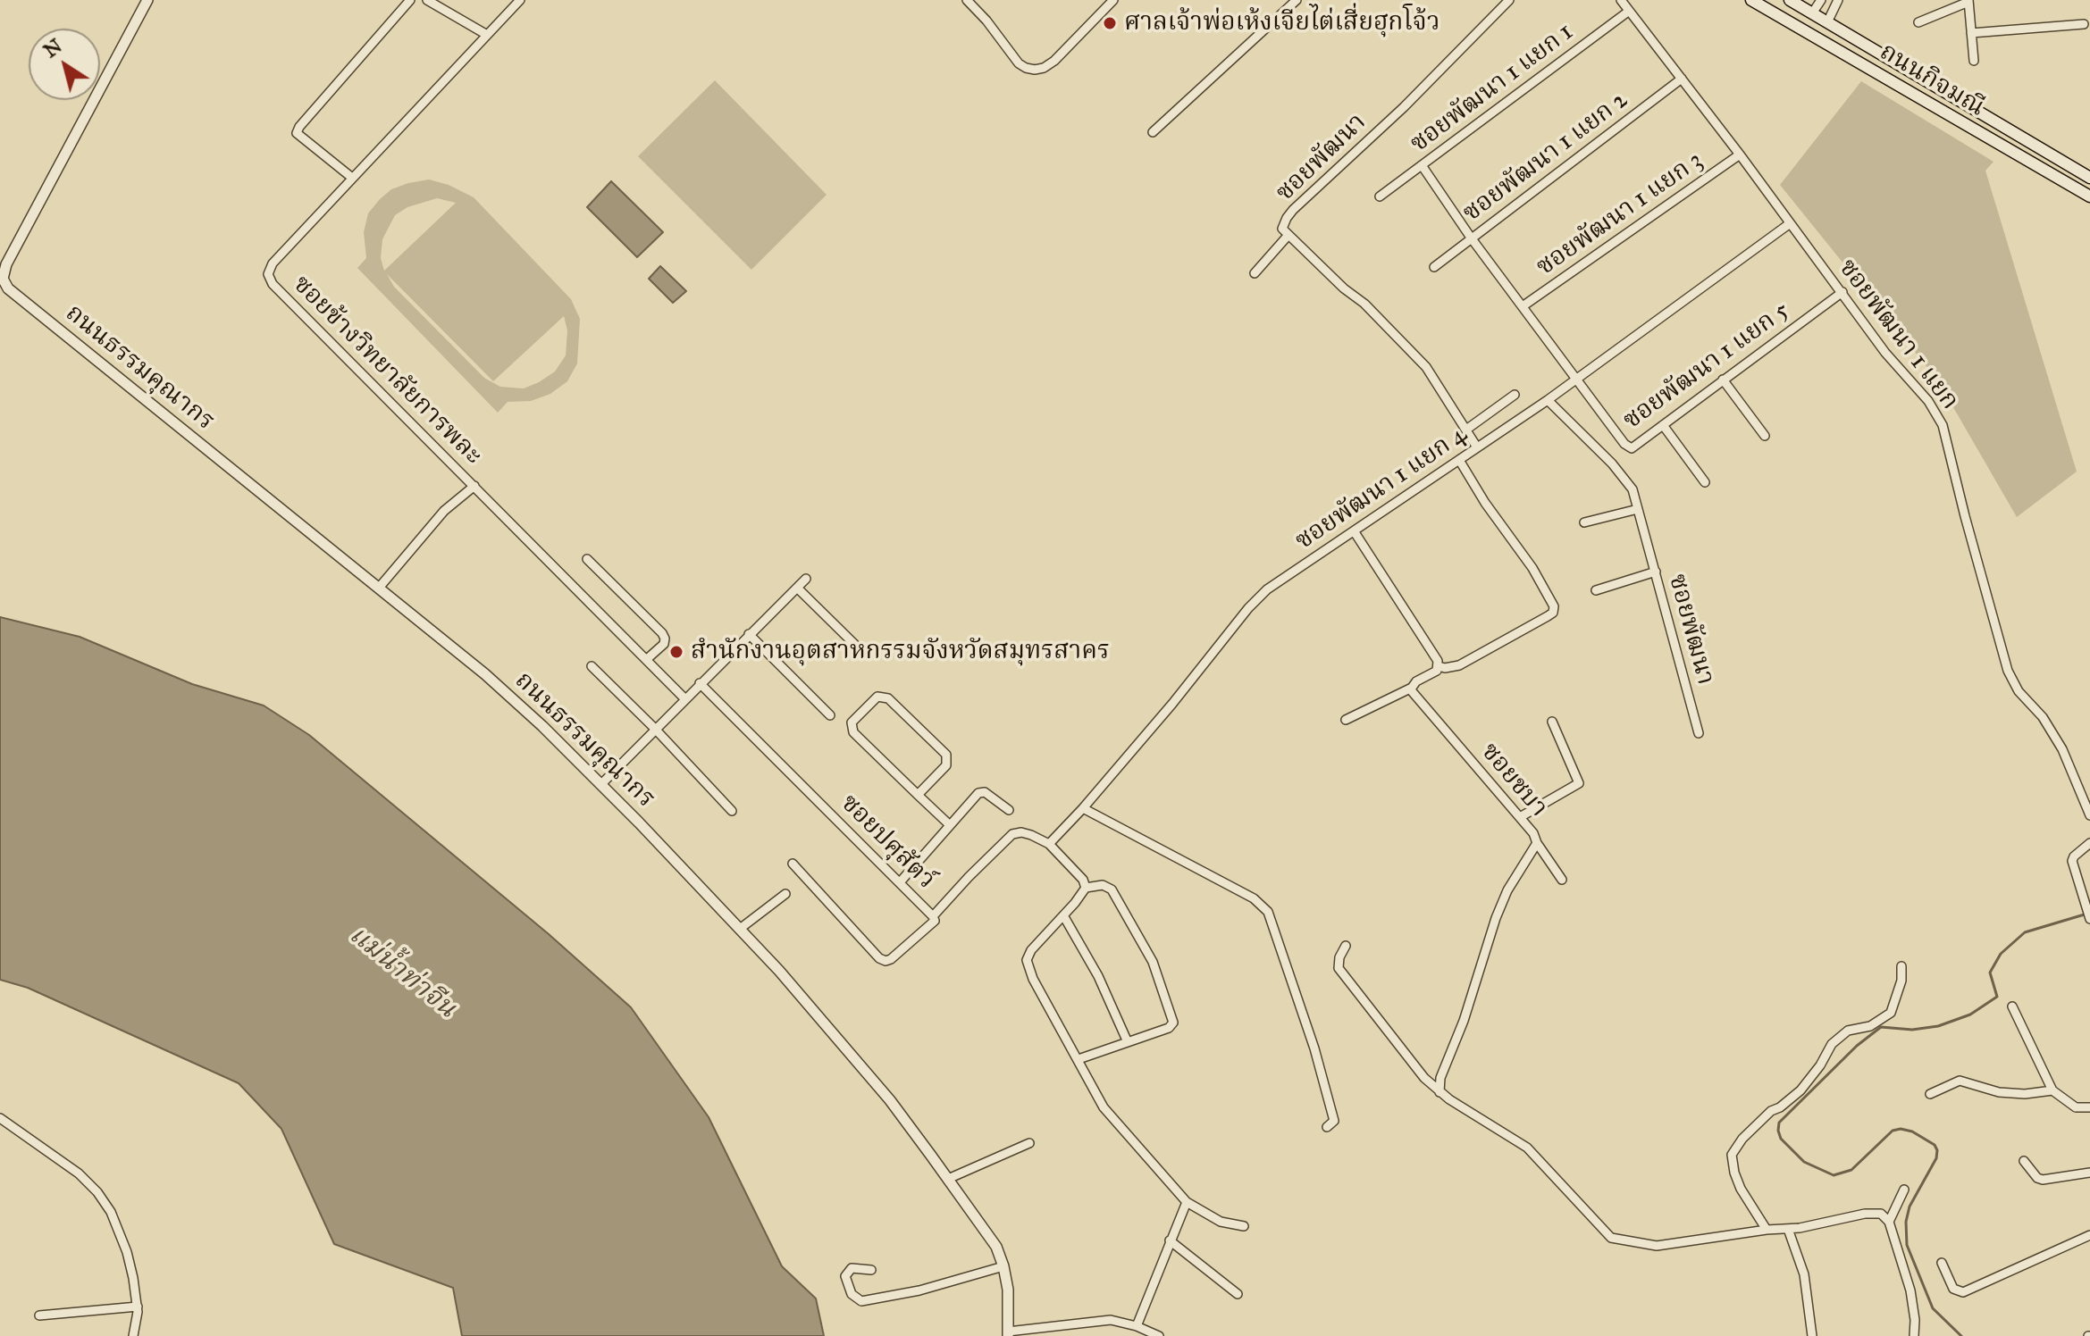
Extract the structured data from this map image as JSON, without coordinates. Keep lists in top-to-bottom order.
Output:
{
  "streets": {
    "main road": ["ถนนกิจมณี"],
    "street": [
      "ซอยพัฒนา 1 แยก 1",
      "ซอยพัฒนา 1 แยก 2",
      "ซอยพัฒนา",
      "ซอยพัฒนา 1 แยก 3",
      "ซอยพัฒนา 1 แยก",
      "ซอยพัฒนา 1 แยก 5",
      "ถนนธรรมคุณากร",
      "ซอยข้างวิทยาลัยการพละ",
      "ซอยพัฒนา 1 แยก 4",
      "ซอยชบา",
      "ซอยปศุสัตว์"
    ]
  },
  "crossings": [
    ["ซอยพัฒนา 1 แยก 1", "ซอยพัฒนา 1 แยก"],
    ["ซอยพัฒนา 1 แยก 2", "ซอยพัฒนา 1 แยก"],
    ["ซอยพัฒนา", "ซอยพัฒนา 1 แยก 4"],
    ["ซอยพัฒนา 1 แยก 3", "ซอยพัฒนา 1 แยก"],
    ["ซอยพัฒนา 1 แยก", "ซอยพัฒนา 1 แยก 5"],
    ["ซอยพัฒนา 1 แยก", "ซอยพัฒนา 1 แยก 4"],
    ["ซอยพัฒนา 1 แยก 5", "ซอยพัฒนา 1 แยก 4"]
  ],
  "water": ["แม่น้ำท่าจีน"],
  "places": ["ศาลเจ้าพ่อเห้งเจียไต่เสี่ยฮุกโจ้ว", "สำนักงานอุตสาหกรรมจังหวัดสมุทรสาคร"],
  "north": "top left"
}
